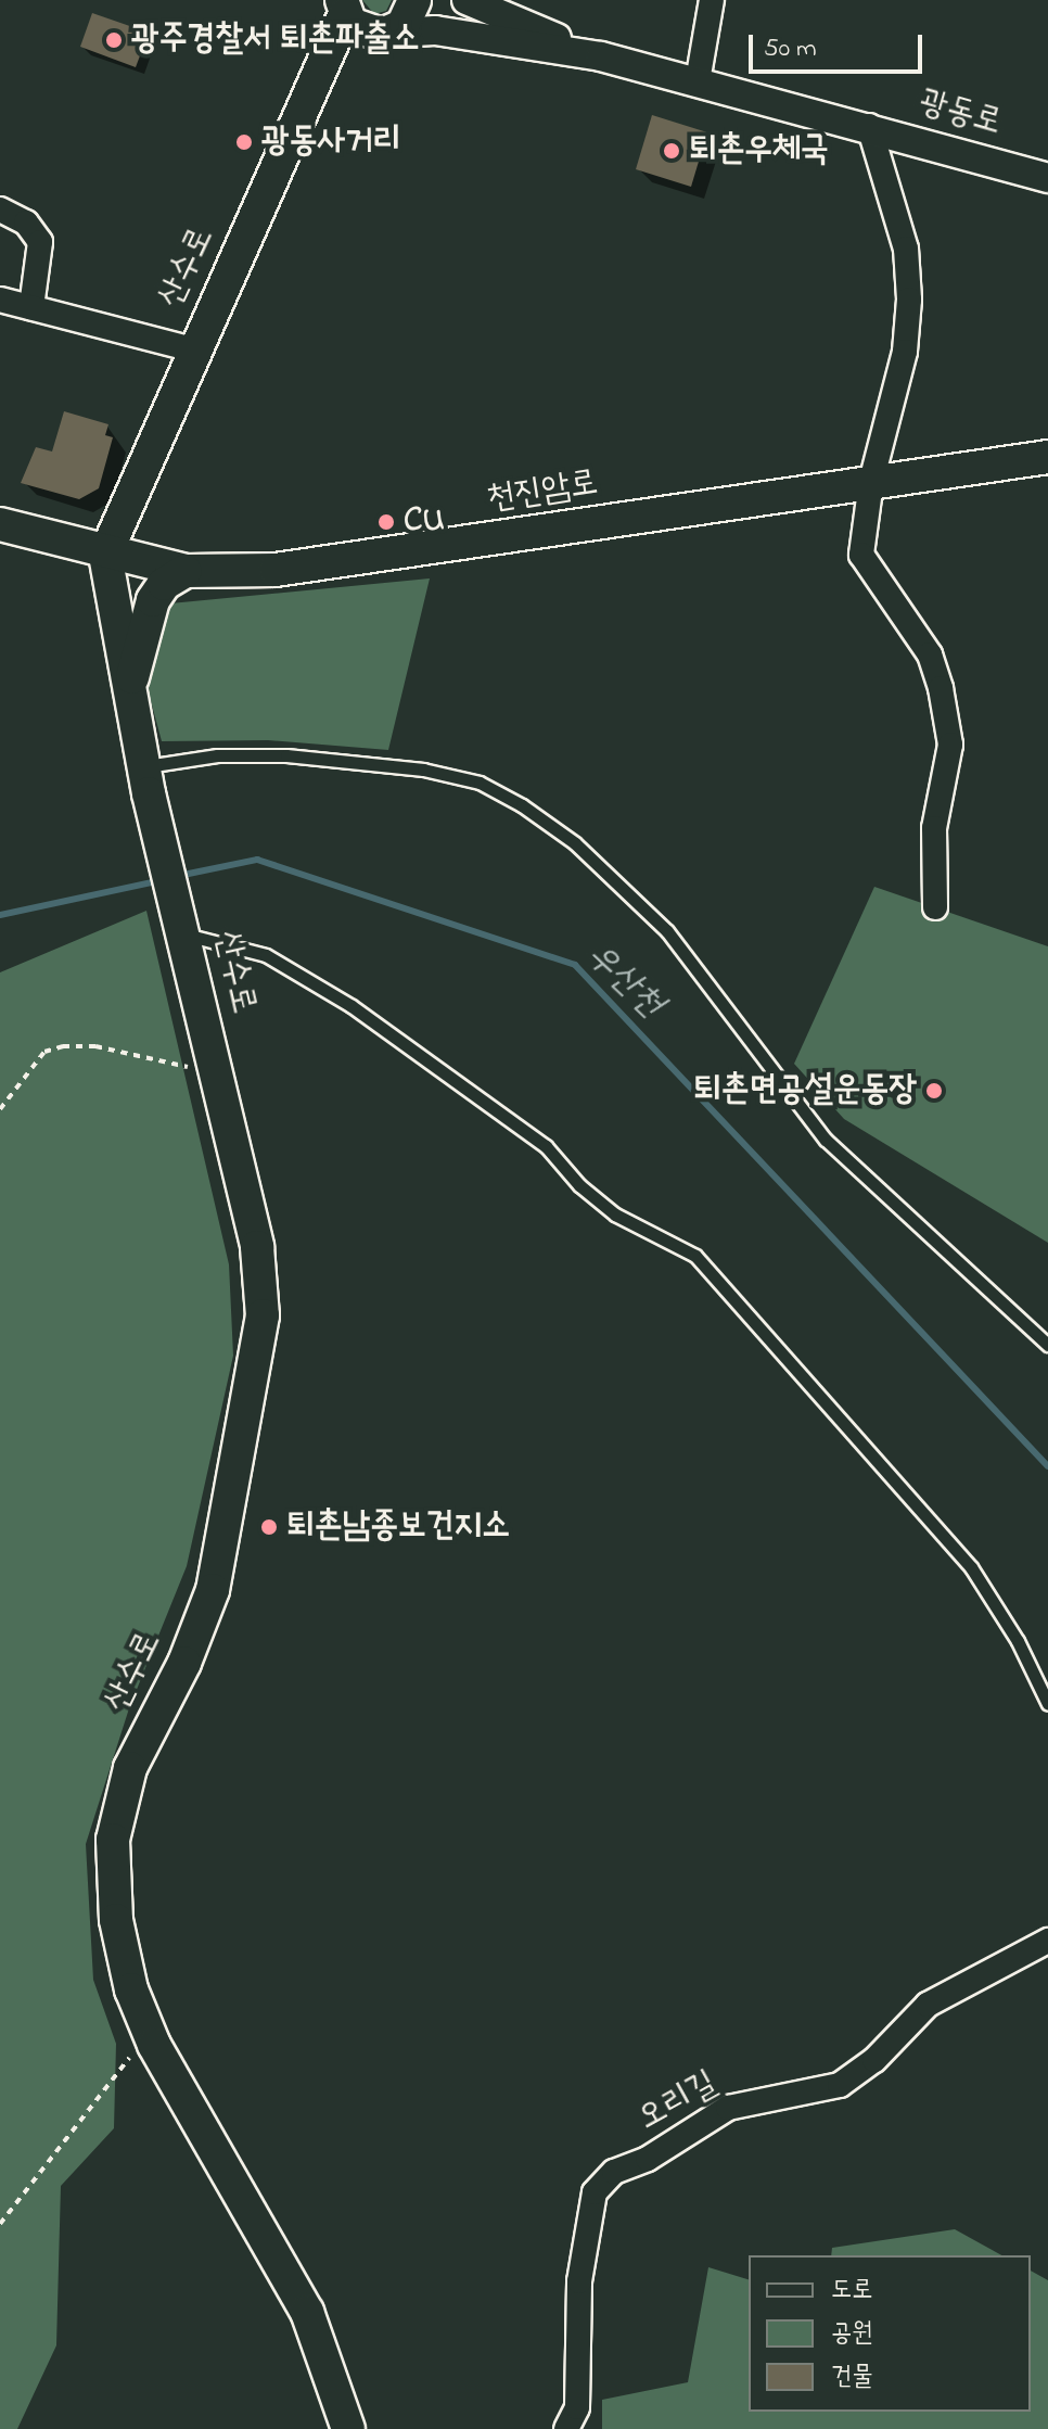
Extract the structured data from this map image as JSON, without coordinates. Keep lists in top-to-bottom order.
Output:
{
  "streets": {
    "main road": ["산수로", "천진암로"],
    "street": ["광동로", "오리길"]
  },
  "crossings": [
    ["산수로", "천진암로"]
  ],
  "water": ["우산천"],
  "places": [
    "광주경찰서 퇴촌파출소",
    "광동사거리",
    "퇴촌우체국",
    "CU",
    "퇴촌면공설운동장",
    "퇴촌남종보건지소"
  ],
  "legend": ["도로", "공원", "건물"],
  "scale_bar": "50 m"
}
